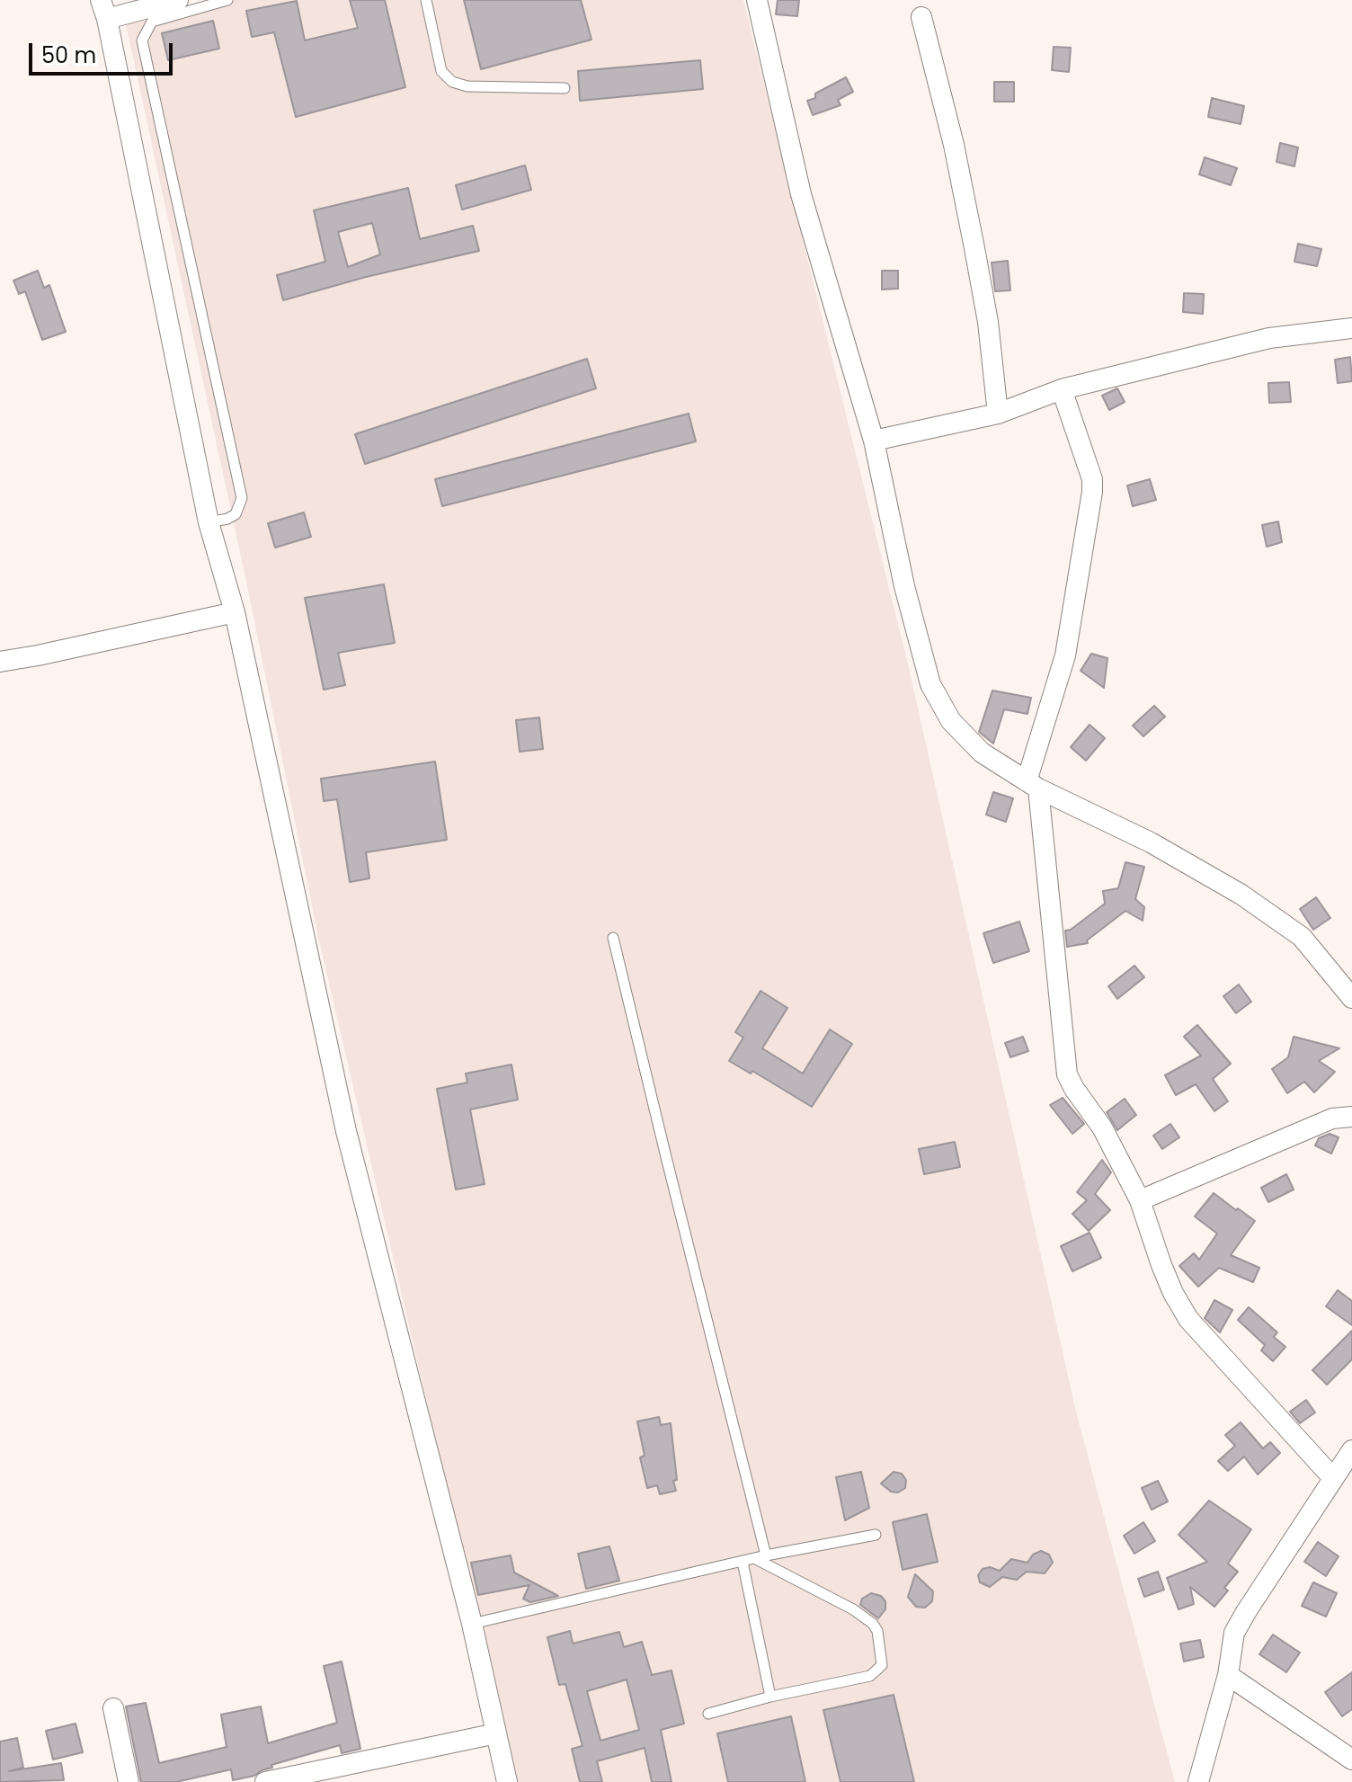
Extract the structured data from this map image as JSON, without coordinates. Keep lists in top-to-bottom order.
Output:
{
  "scale_bar": "50 m"
}
